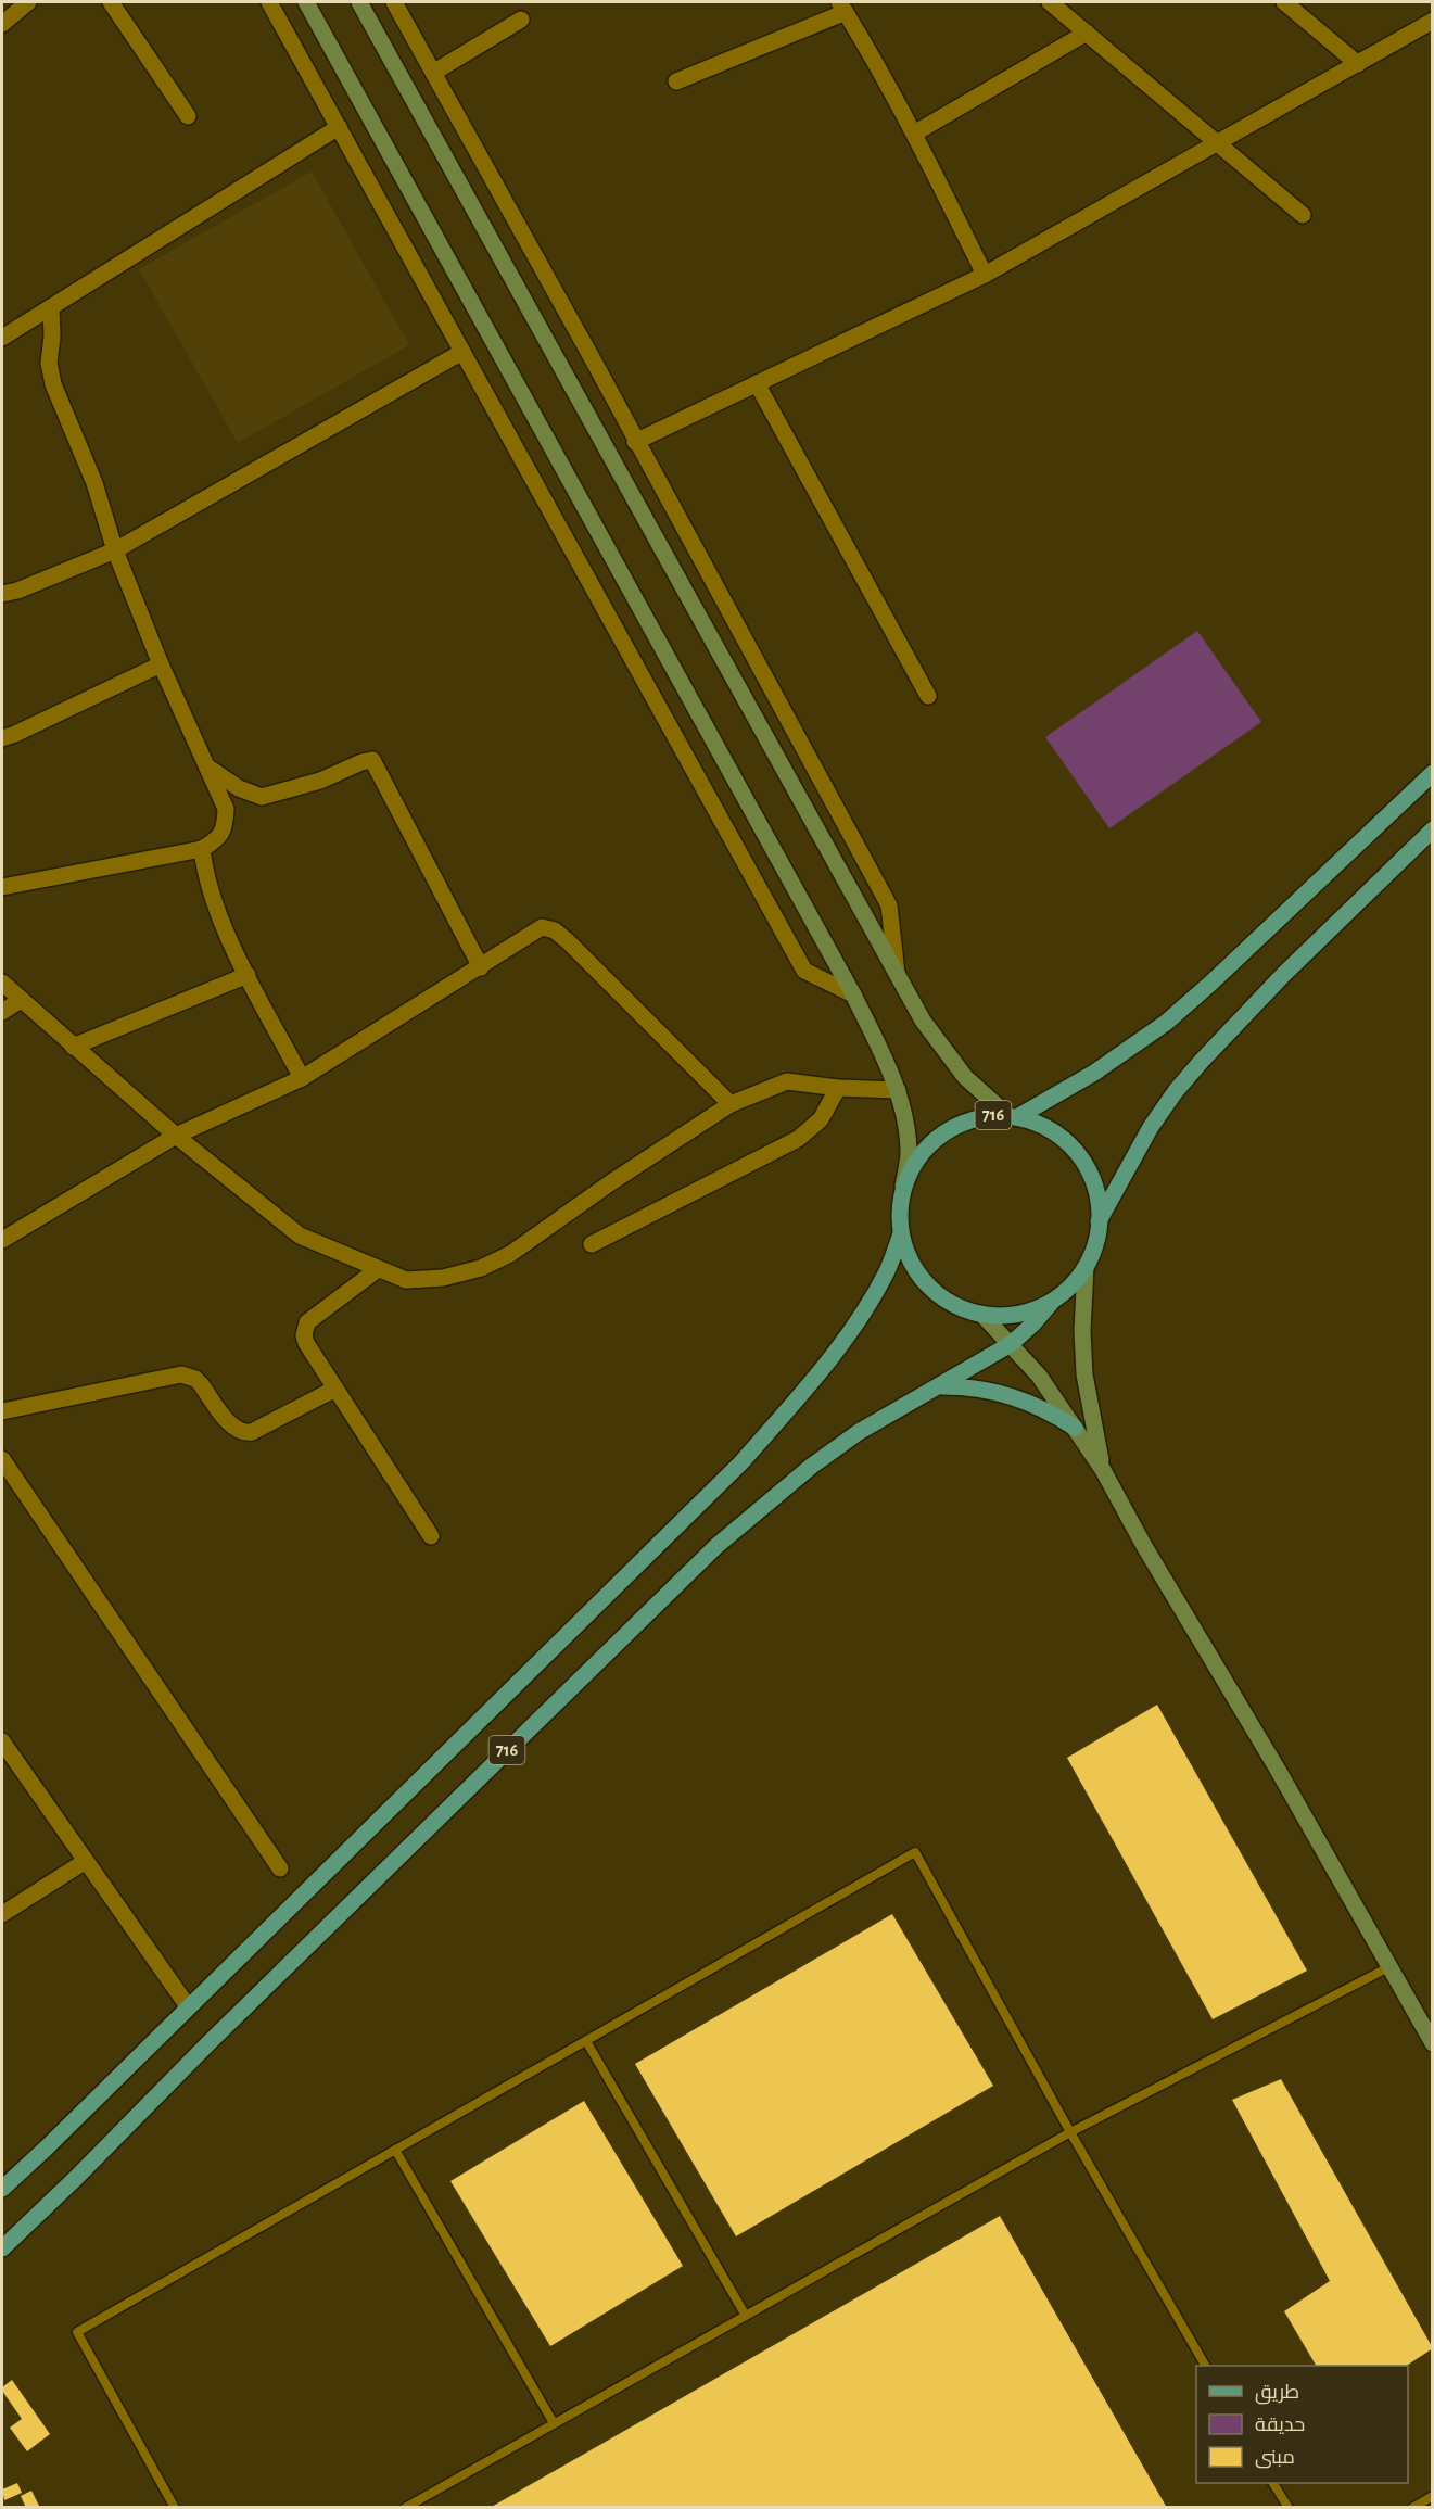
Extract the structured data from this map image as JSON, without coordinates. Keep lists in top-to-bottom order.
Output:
{
  "streets": {
    "main road": ["716"]
  },
  "legend": ["طريق", "حديقة", "مبنى"]
}
